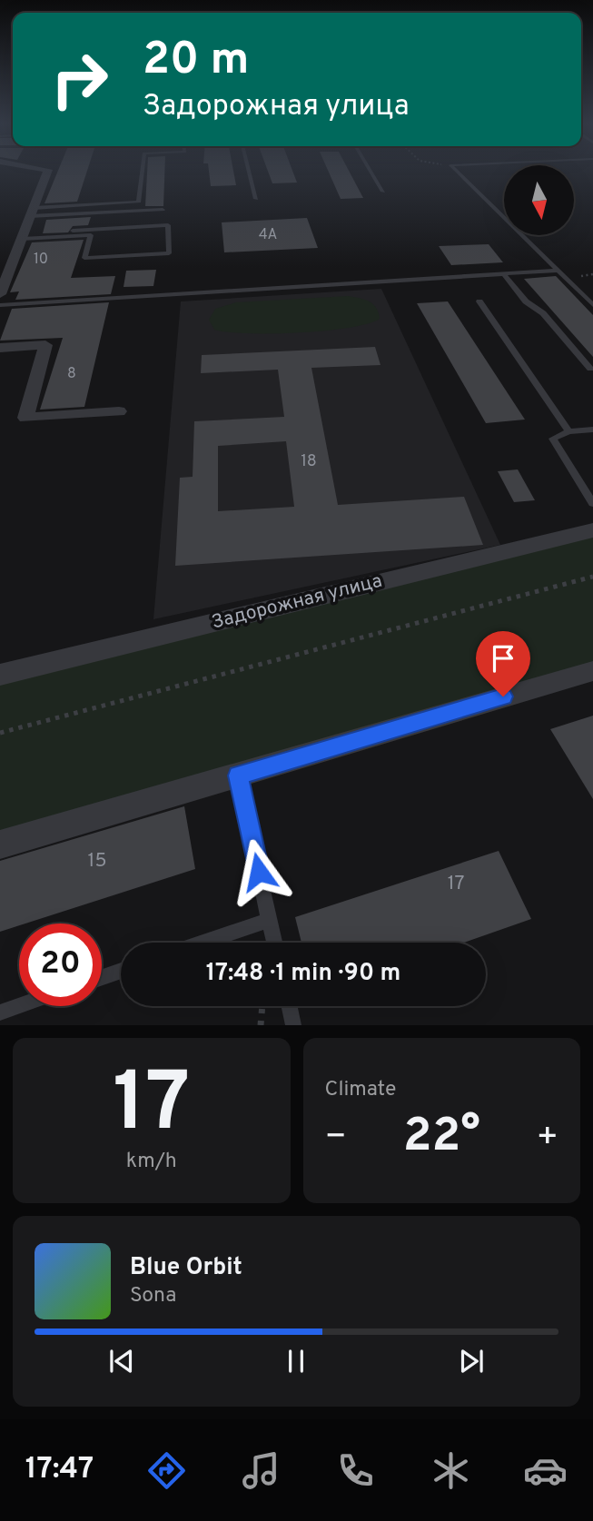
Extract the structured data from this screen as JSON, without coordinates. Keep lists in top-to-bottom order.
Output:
{
  "streets": {
    "street": ["Задорожная улица"]
  },
  "house_numbers": [
    "4А",
    "10",
    "8",
    "18",
    "15",
    "17"
  ],
  "north": "bottom",
  "page": {
    "turn": ["20 m", "Задорожная улица"],
    "limit": "20",
    "trip": "17:48 · 1 min · 90 m",
    "tile": [
      ["17", "km/h"],
      "Climate"
    ],
    "heat": ["−", "22°", "+"],
    "song": ["Blue Orbit", "Sona"],
    "tabs": "17:47"
  }
}
